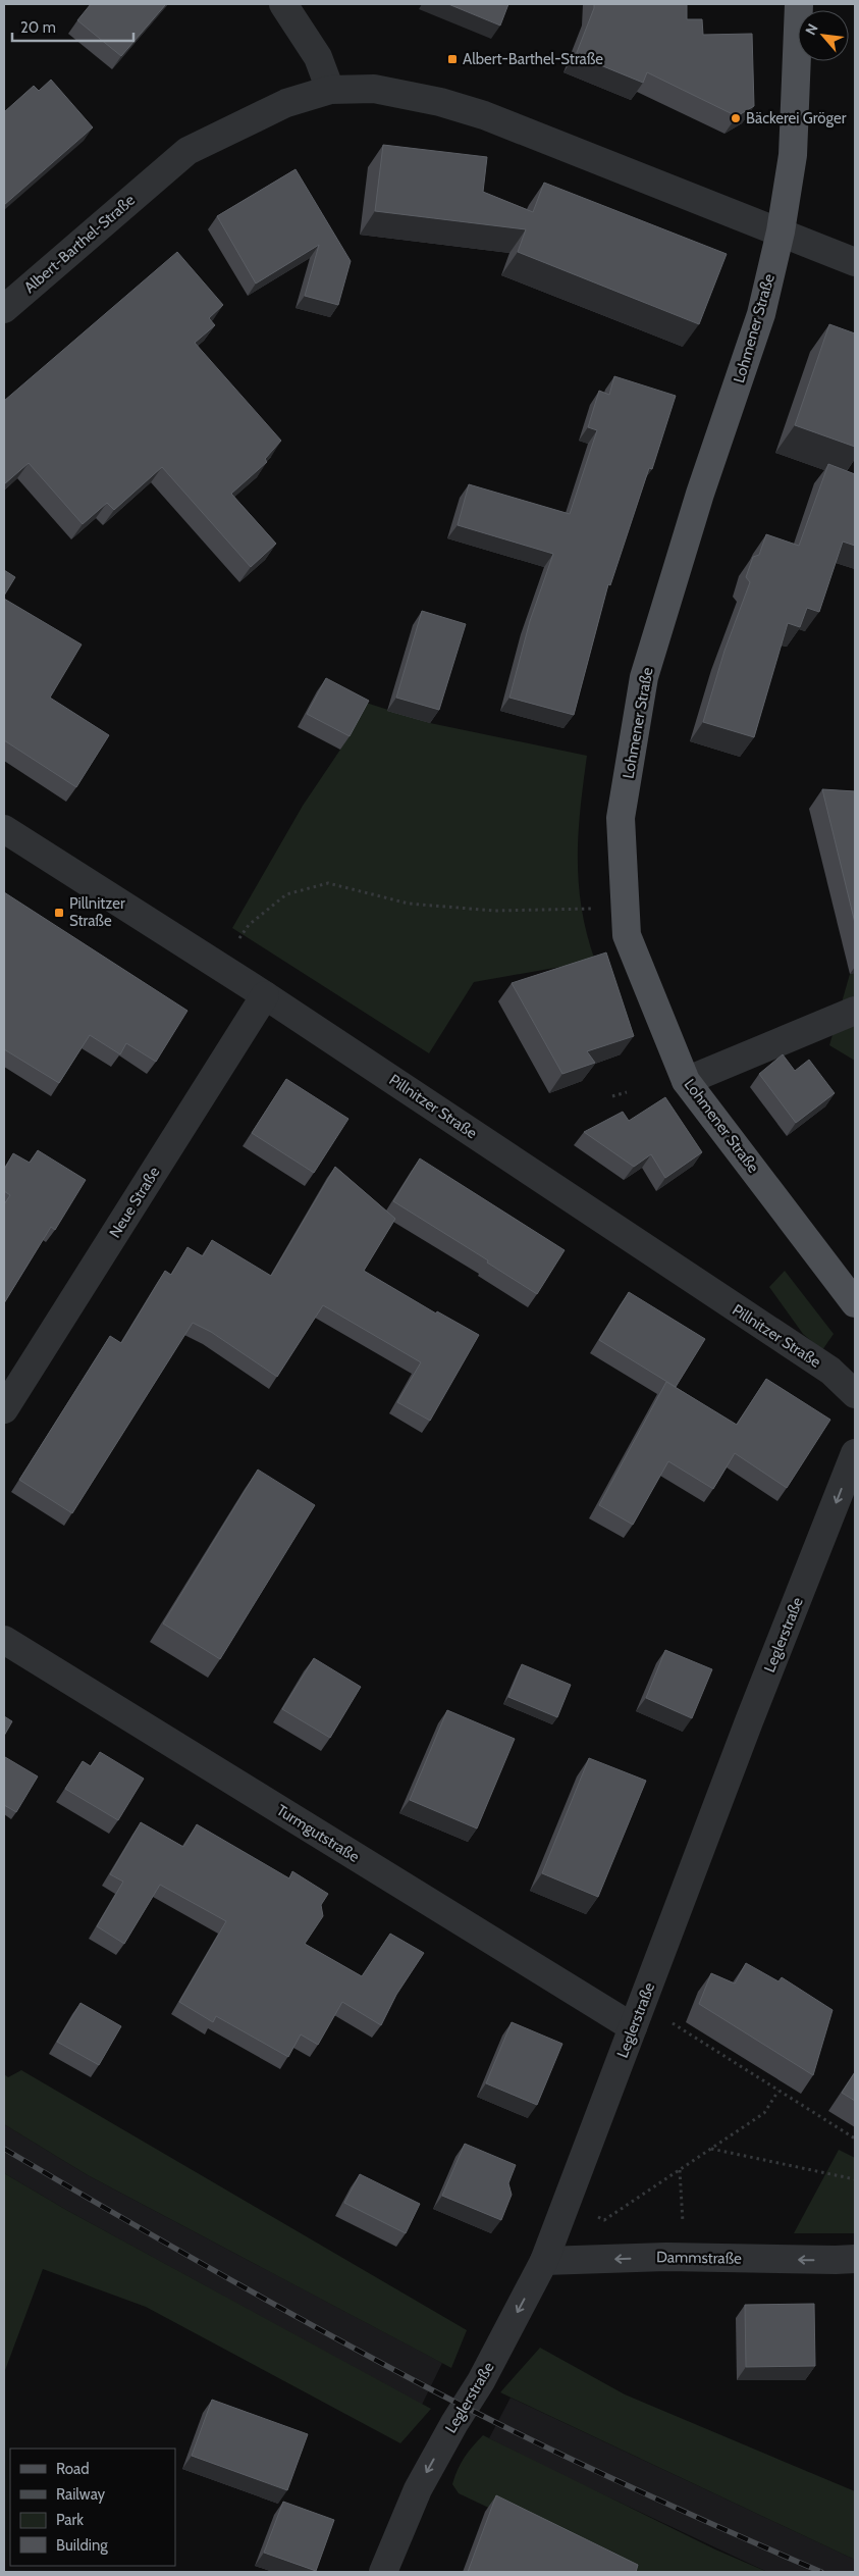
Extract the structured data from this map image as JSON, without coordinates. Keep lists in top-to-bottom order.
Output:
{
  "streets": {
    "main road": ["Lohmener Straße"],
    "street": [
      "Albert-Barthel-Straße",
      "Pillnitzer Straße",
      "Neue Straße",
      "Leglerstraße",
      "Turmgutstraße",
      "Dammstraße"
    ]
  },
  "crossings": [
    ["Albert-Barthel-Straße", "Lohmener Straße"],
    ["Pillnitzer Straße", "Neue Straße"],
    ["Leglerstraße", "Turmgutstraße"],
    ["Leglerstraße", "Dammstraße"]
  ],
  "one_way": ["Leglerstraße", "Dammstraße"],
  "places": {
    "transit": ["Albert-Barthel-Straße", "Pillnitzer Straße"],
    "other": ["Bäckerei Gröger"]
  },
  "legend": [
    "Road",
    "Railway",
    "Park",
    "Building"
  ],
  "scale_bar": "20 m",
  "north": "top left"
}
